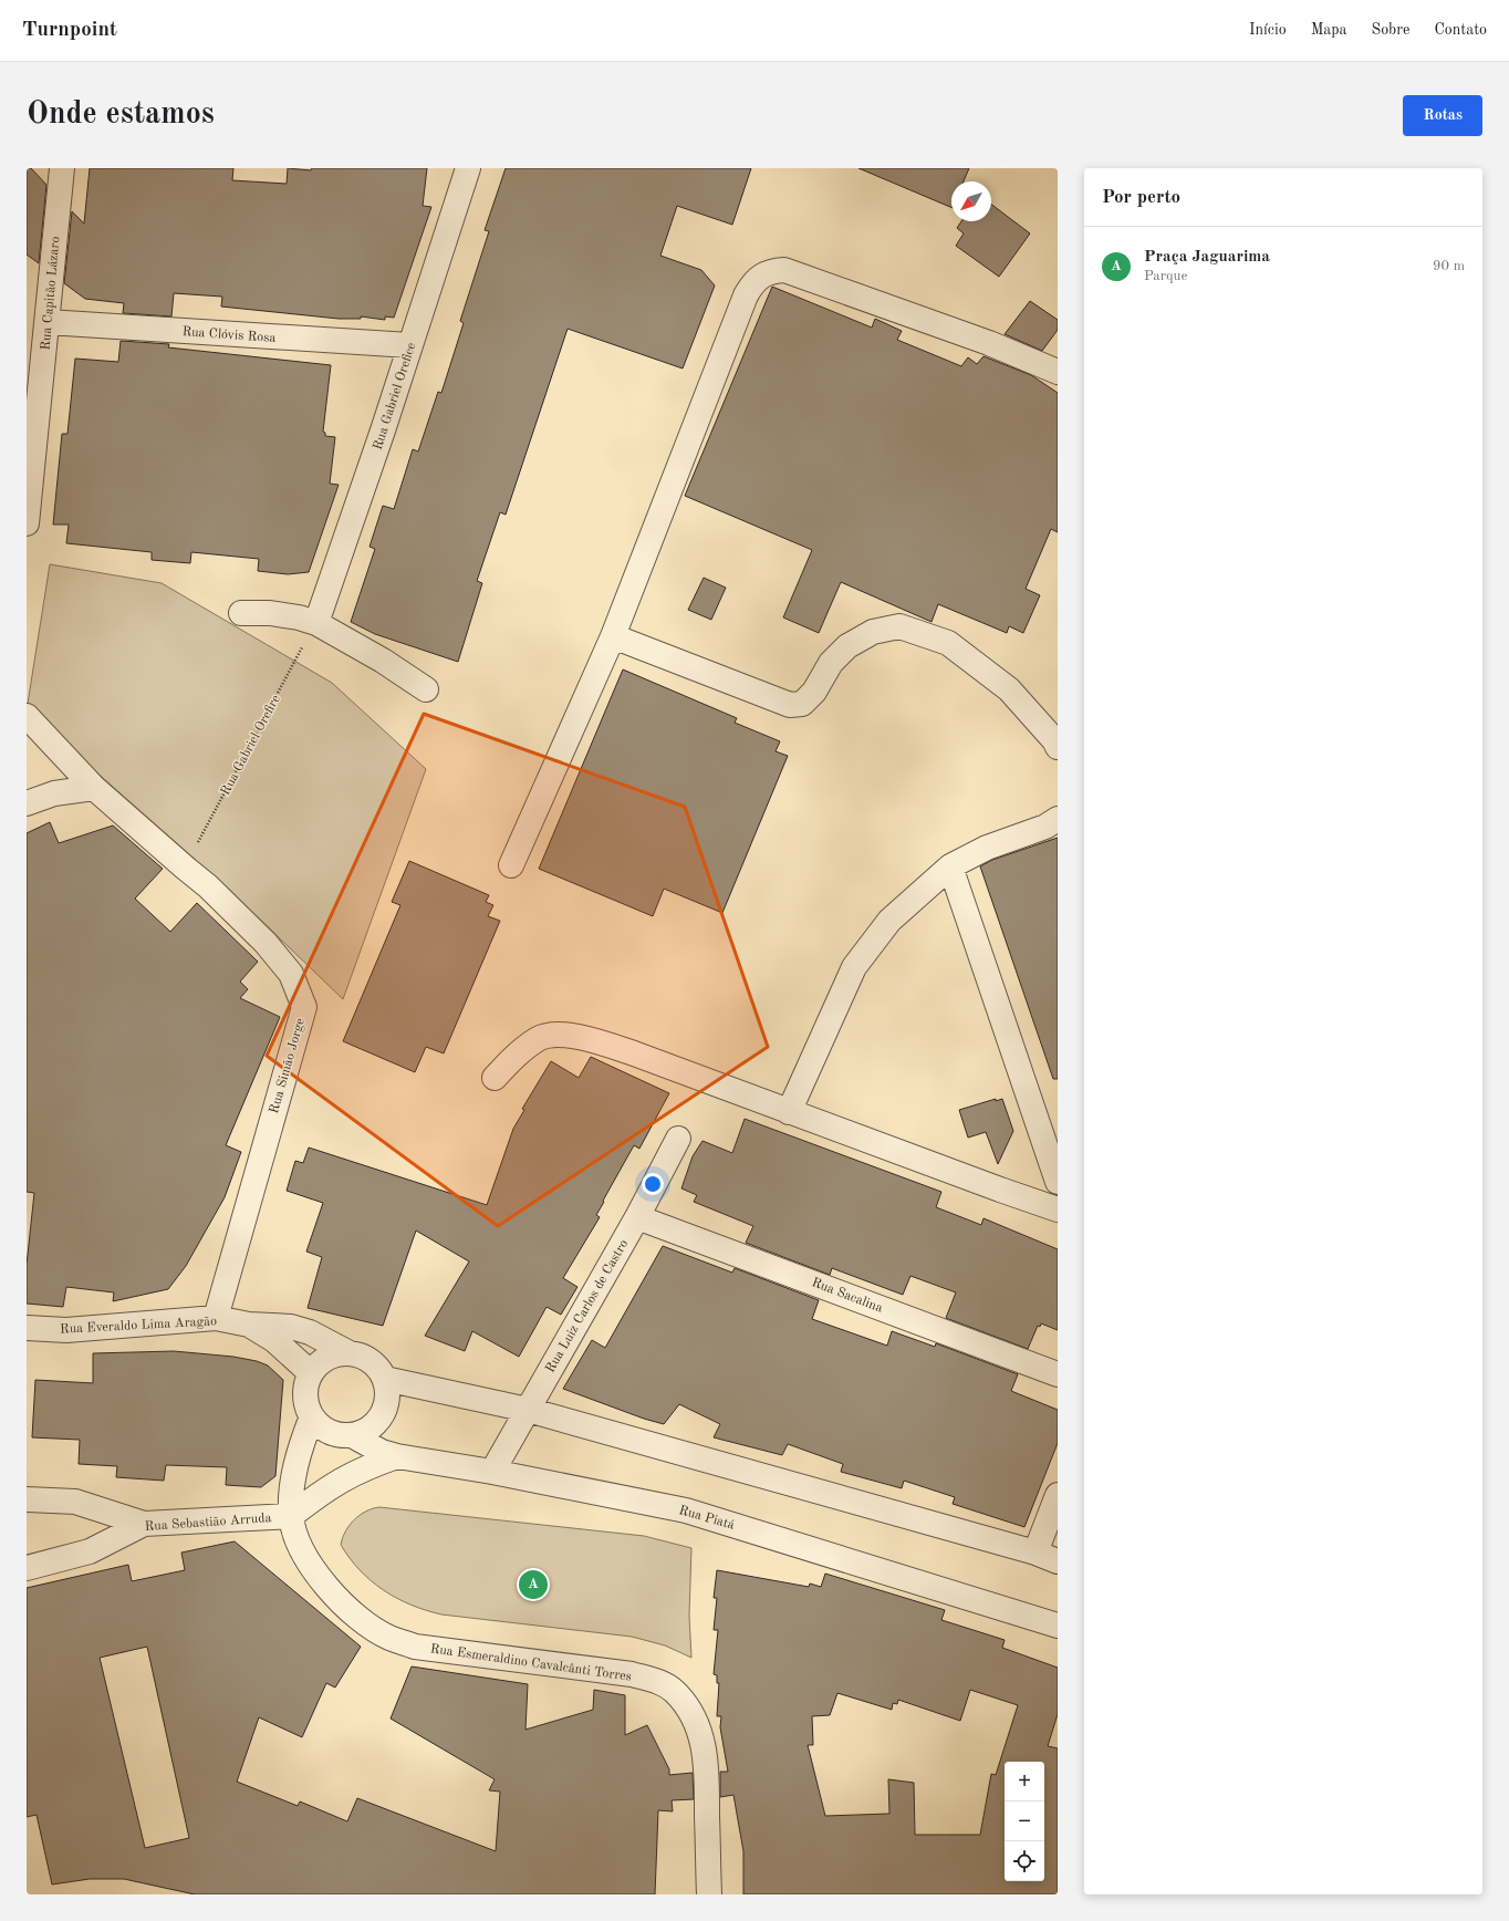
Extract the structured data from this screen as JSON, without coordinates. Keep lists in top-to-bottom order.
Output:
{
  "streets": {
    "street": [
      "Rua Capitão Lázaro",
      "Rua Clóvis Rosa",
      "Rua Gabriel Orefice",
      "Rua Simão Jorge",
      "Rua Sacalina",
      "Rua Luiz Carlos de Castro",
      "Rua Everaldo Lima Aragão",
      "Rua Piatá",
      "Rua Sebastião Arruda",
      "Rua Esmeraldino Cavalcânti Torres"
    ],
    "path": ["Rua Gabriel Orefire"]
  },
  "crossings": [
    ["Rua Capitão Lázaro", "Rua Clóvis Rosa"],
    ["Rua Clóvis Rosa", "Rua Gabriel Orefice"],
    ["Rua Gabriel Orefice", "Rua Gabriel Orefire"],
    ["Rua Gabriel Orefire", "Rua Simão Jorge"],
    ["Rua Simão Jorge", "Rua Everaldo Lima Aragão"],
    ["Rua Sacalina", "Rua Luiz Carlos de Castro"],
    ["Rua Luiz Carlos de Castro", "Rua Piatá"],
    ["Rua Everaldo Lima Aragão", "Rua Piatá"],
    ["Rua Sebastião Arruda", "Rua Esmeraldino Cavalcânti Torres"]
  ],
  "north": "bottom left",
  "page": {
    "header": "Turnpoint",
    "nav": [
      "Início",
      "Mapa",
      "Sobre",
      "Contato"
    ],
    "buttons": "Rotas",
    "title": "Onde estamos",
    "heading": "Por perto",
    "list": [
      {
        "mark": "A",
        "name": "Praça Jaguarima",
        "note": "Parque",
        "value": "90 m"
      }
    ],
    "pins": "A",
    "map_buttons": ["+", "−"]
  }
}
